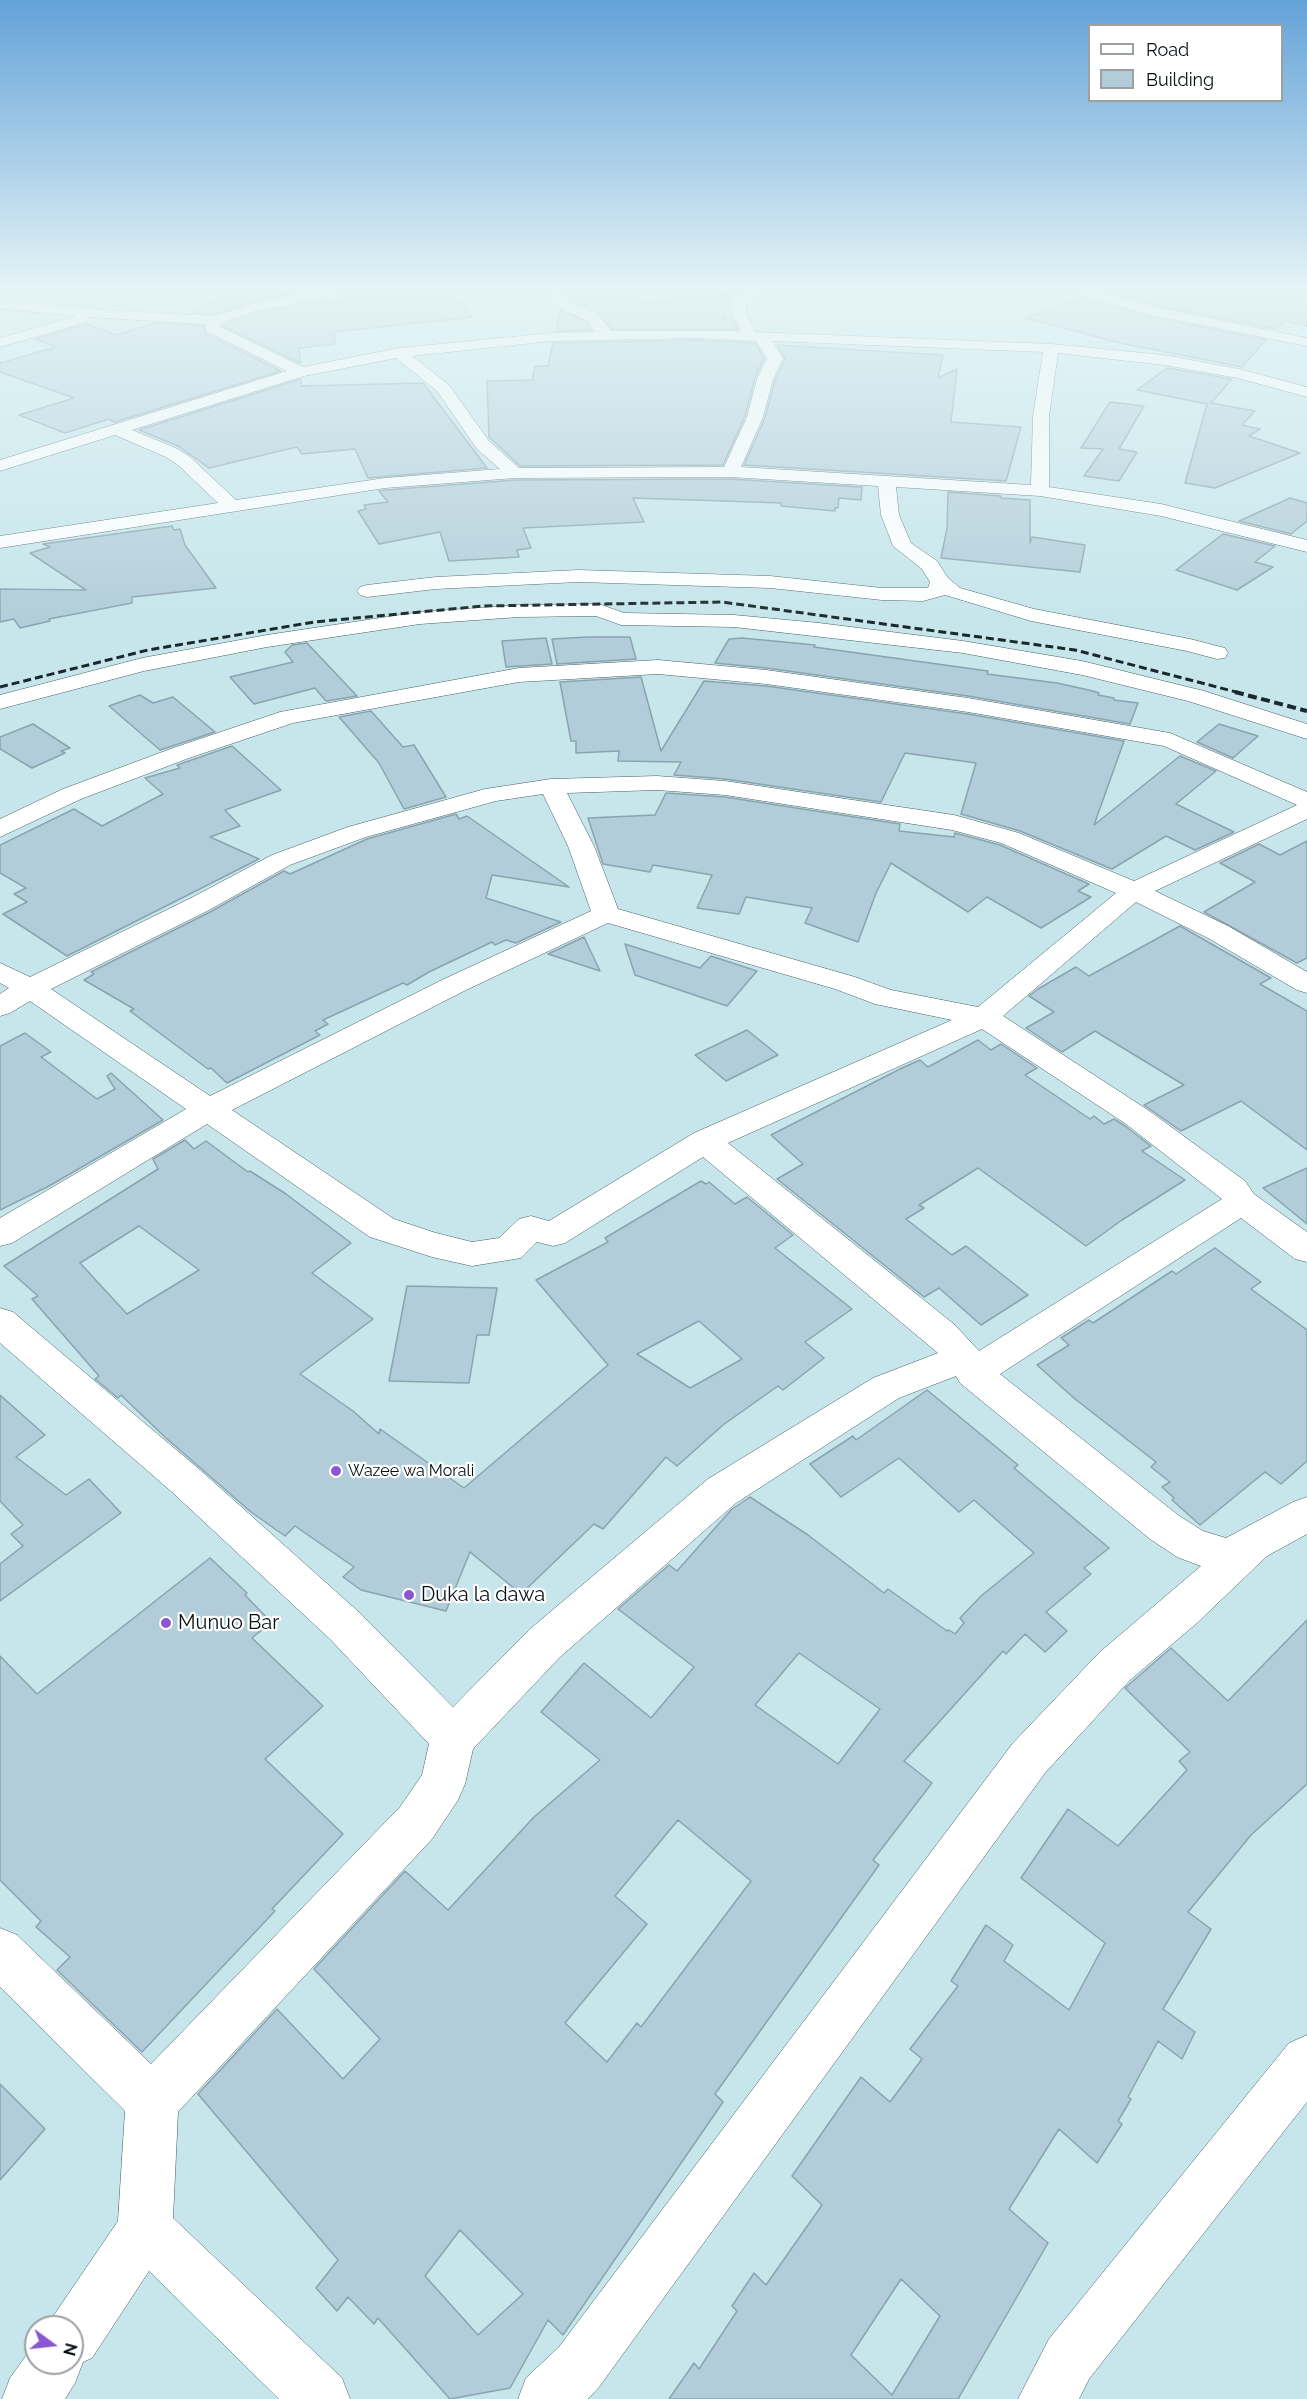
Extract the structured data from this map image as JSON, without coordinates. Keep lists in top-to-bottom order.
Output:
{
  "places": ["Wazee wa Morali", "Duka la dawa", "Munuo Bar"],
  "legend": ["Road", "Building"],
  "north": "right"
}
